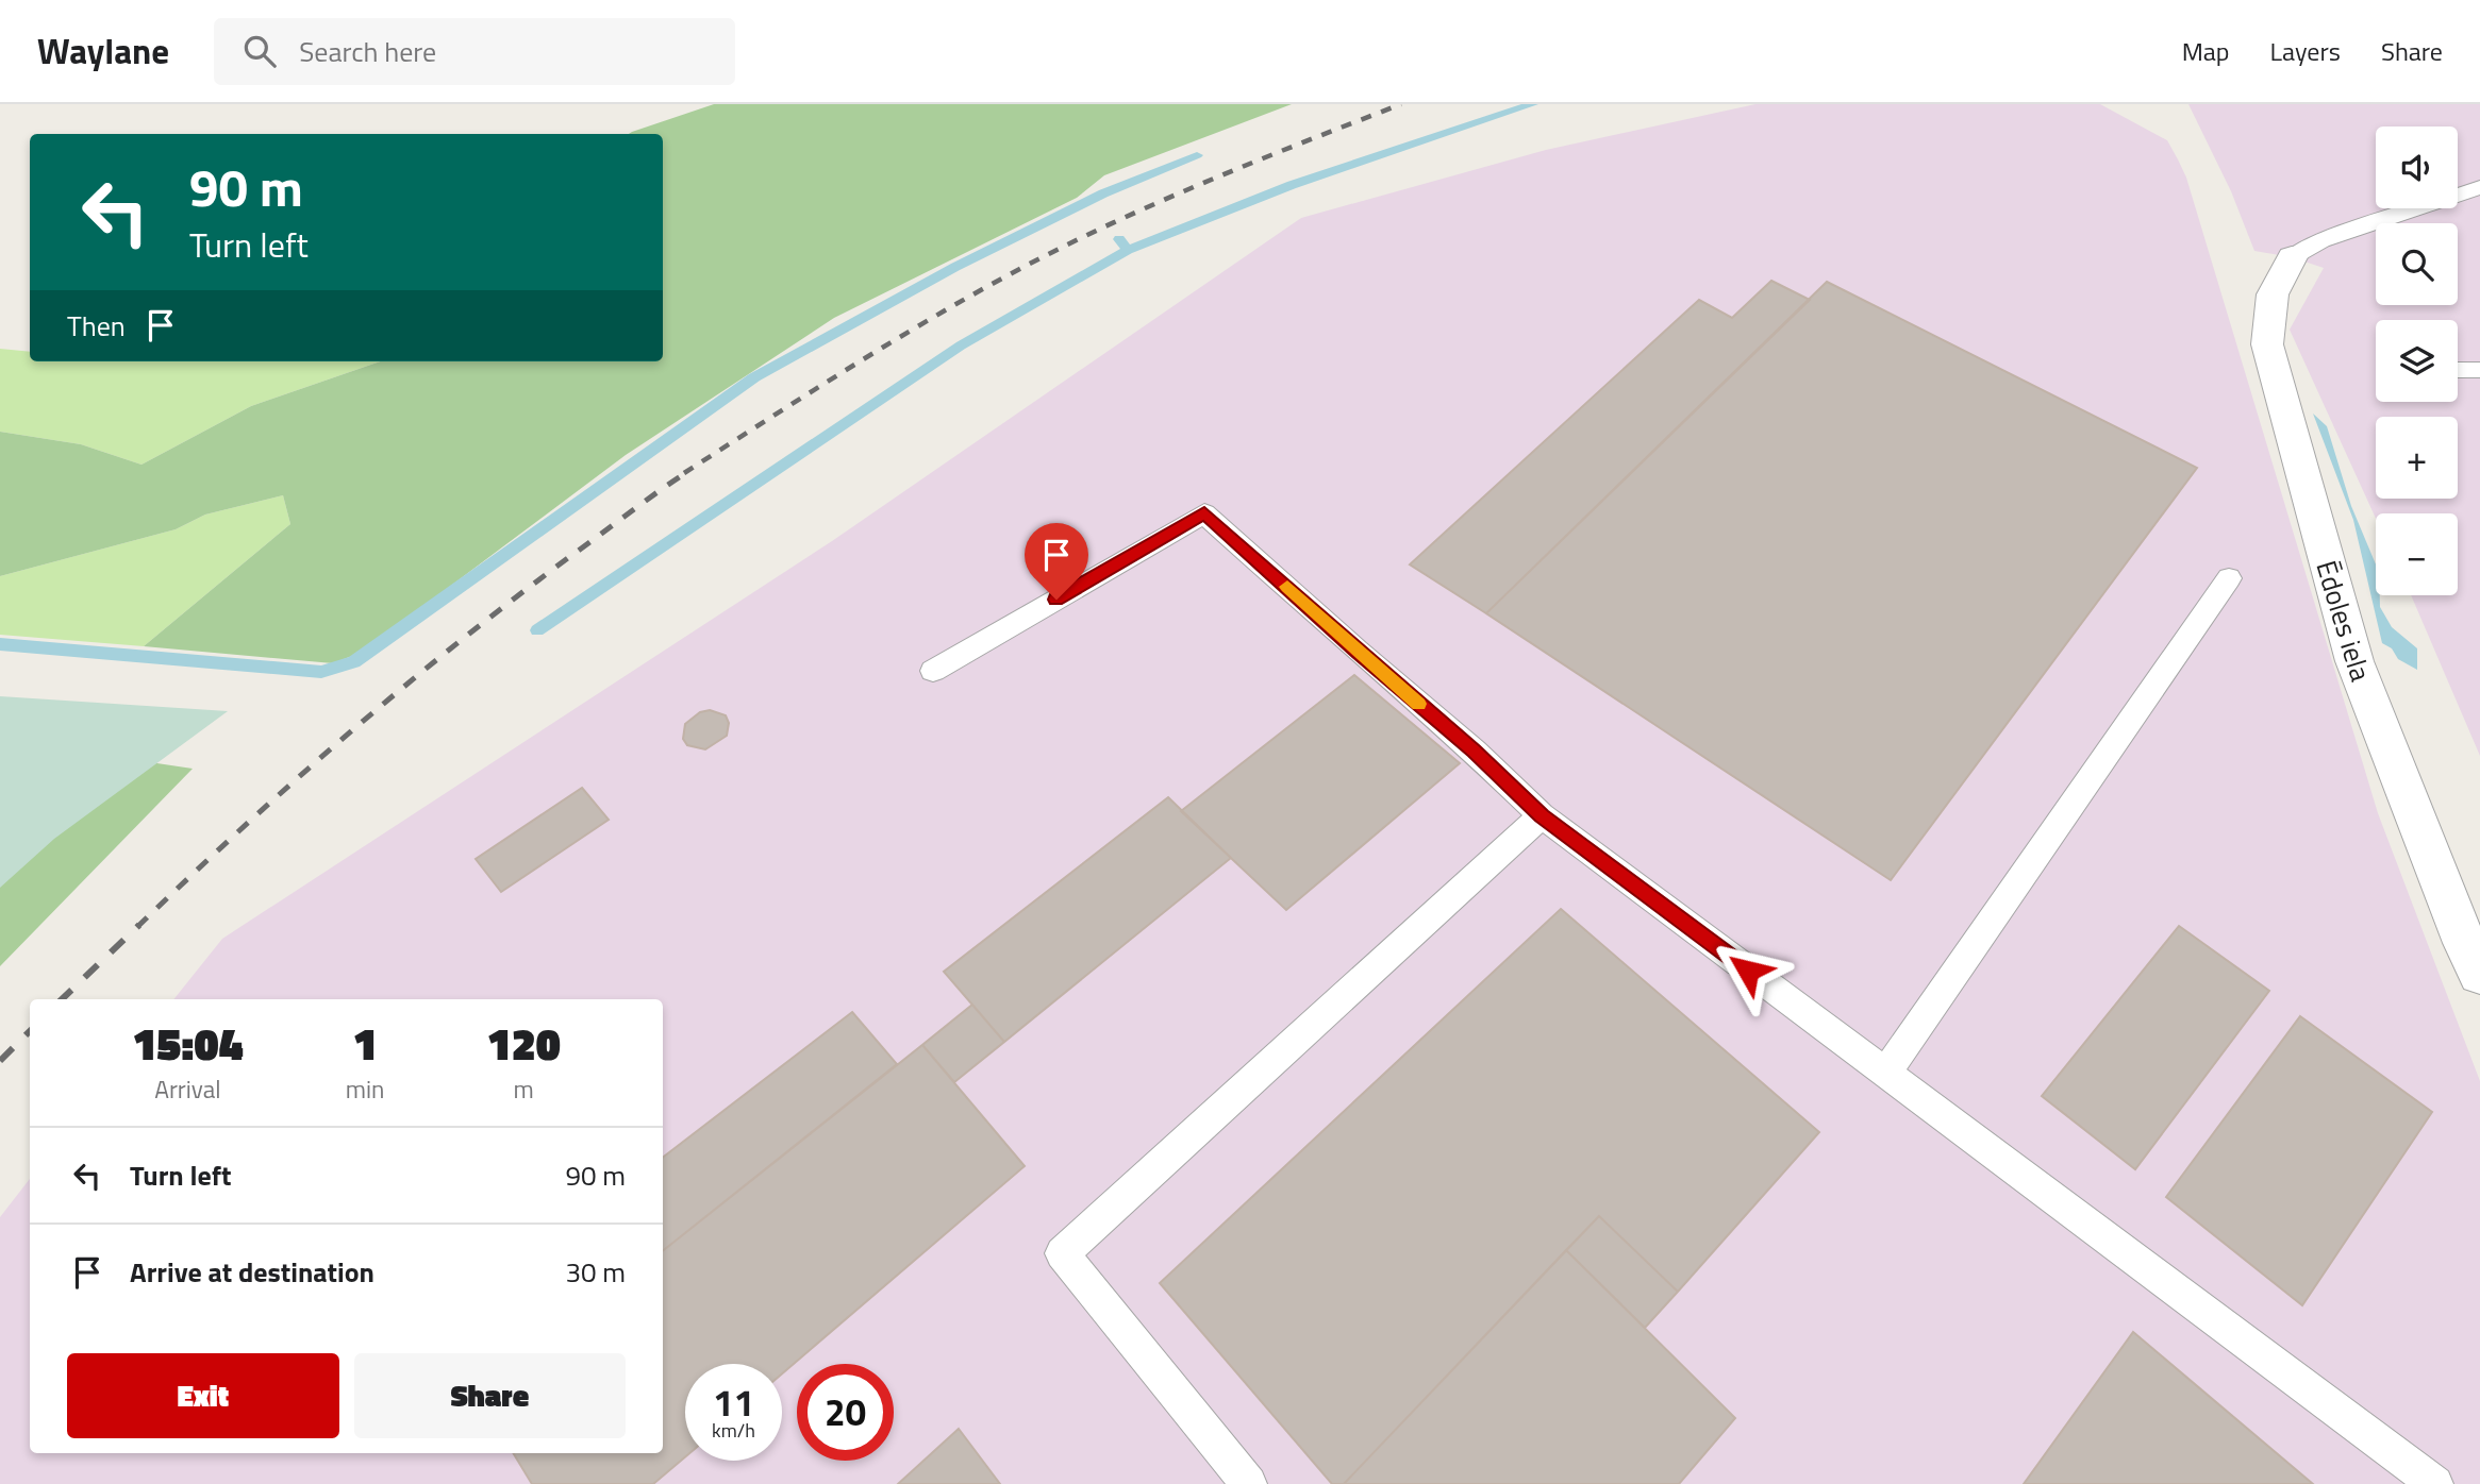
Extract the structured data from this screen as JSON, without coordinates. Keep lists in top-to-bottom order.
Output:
{
  "streets": {
    "street": ["Ēdoles iela"]
  },
  "page": {
    "header": "Waylane",
    "search": "Search here",
    "nav": ["Map", "Layers", "Share"],
    "map_buttons": ["+", "−"],
    "turn": ["90 m", "Turn left"],
    "then": "Then",
    "eta": [
      "15:04",
      "Arrival",
      "1",
      "min",
      "120",
      "m"
    ],
    "list": [
      {
        "name": "Turn left",
        "value": "90 m"
      },
      {
        "name": "Arrive at destination",
        "value": "30 m"
      }
    ],
    "buttons": ["Exit", "Share"],
    "speed": "11 km/h",
    "limit": "20"
  }
}
